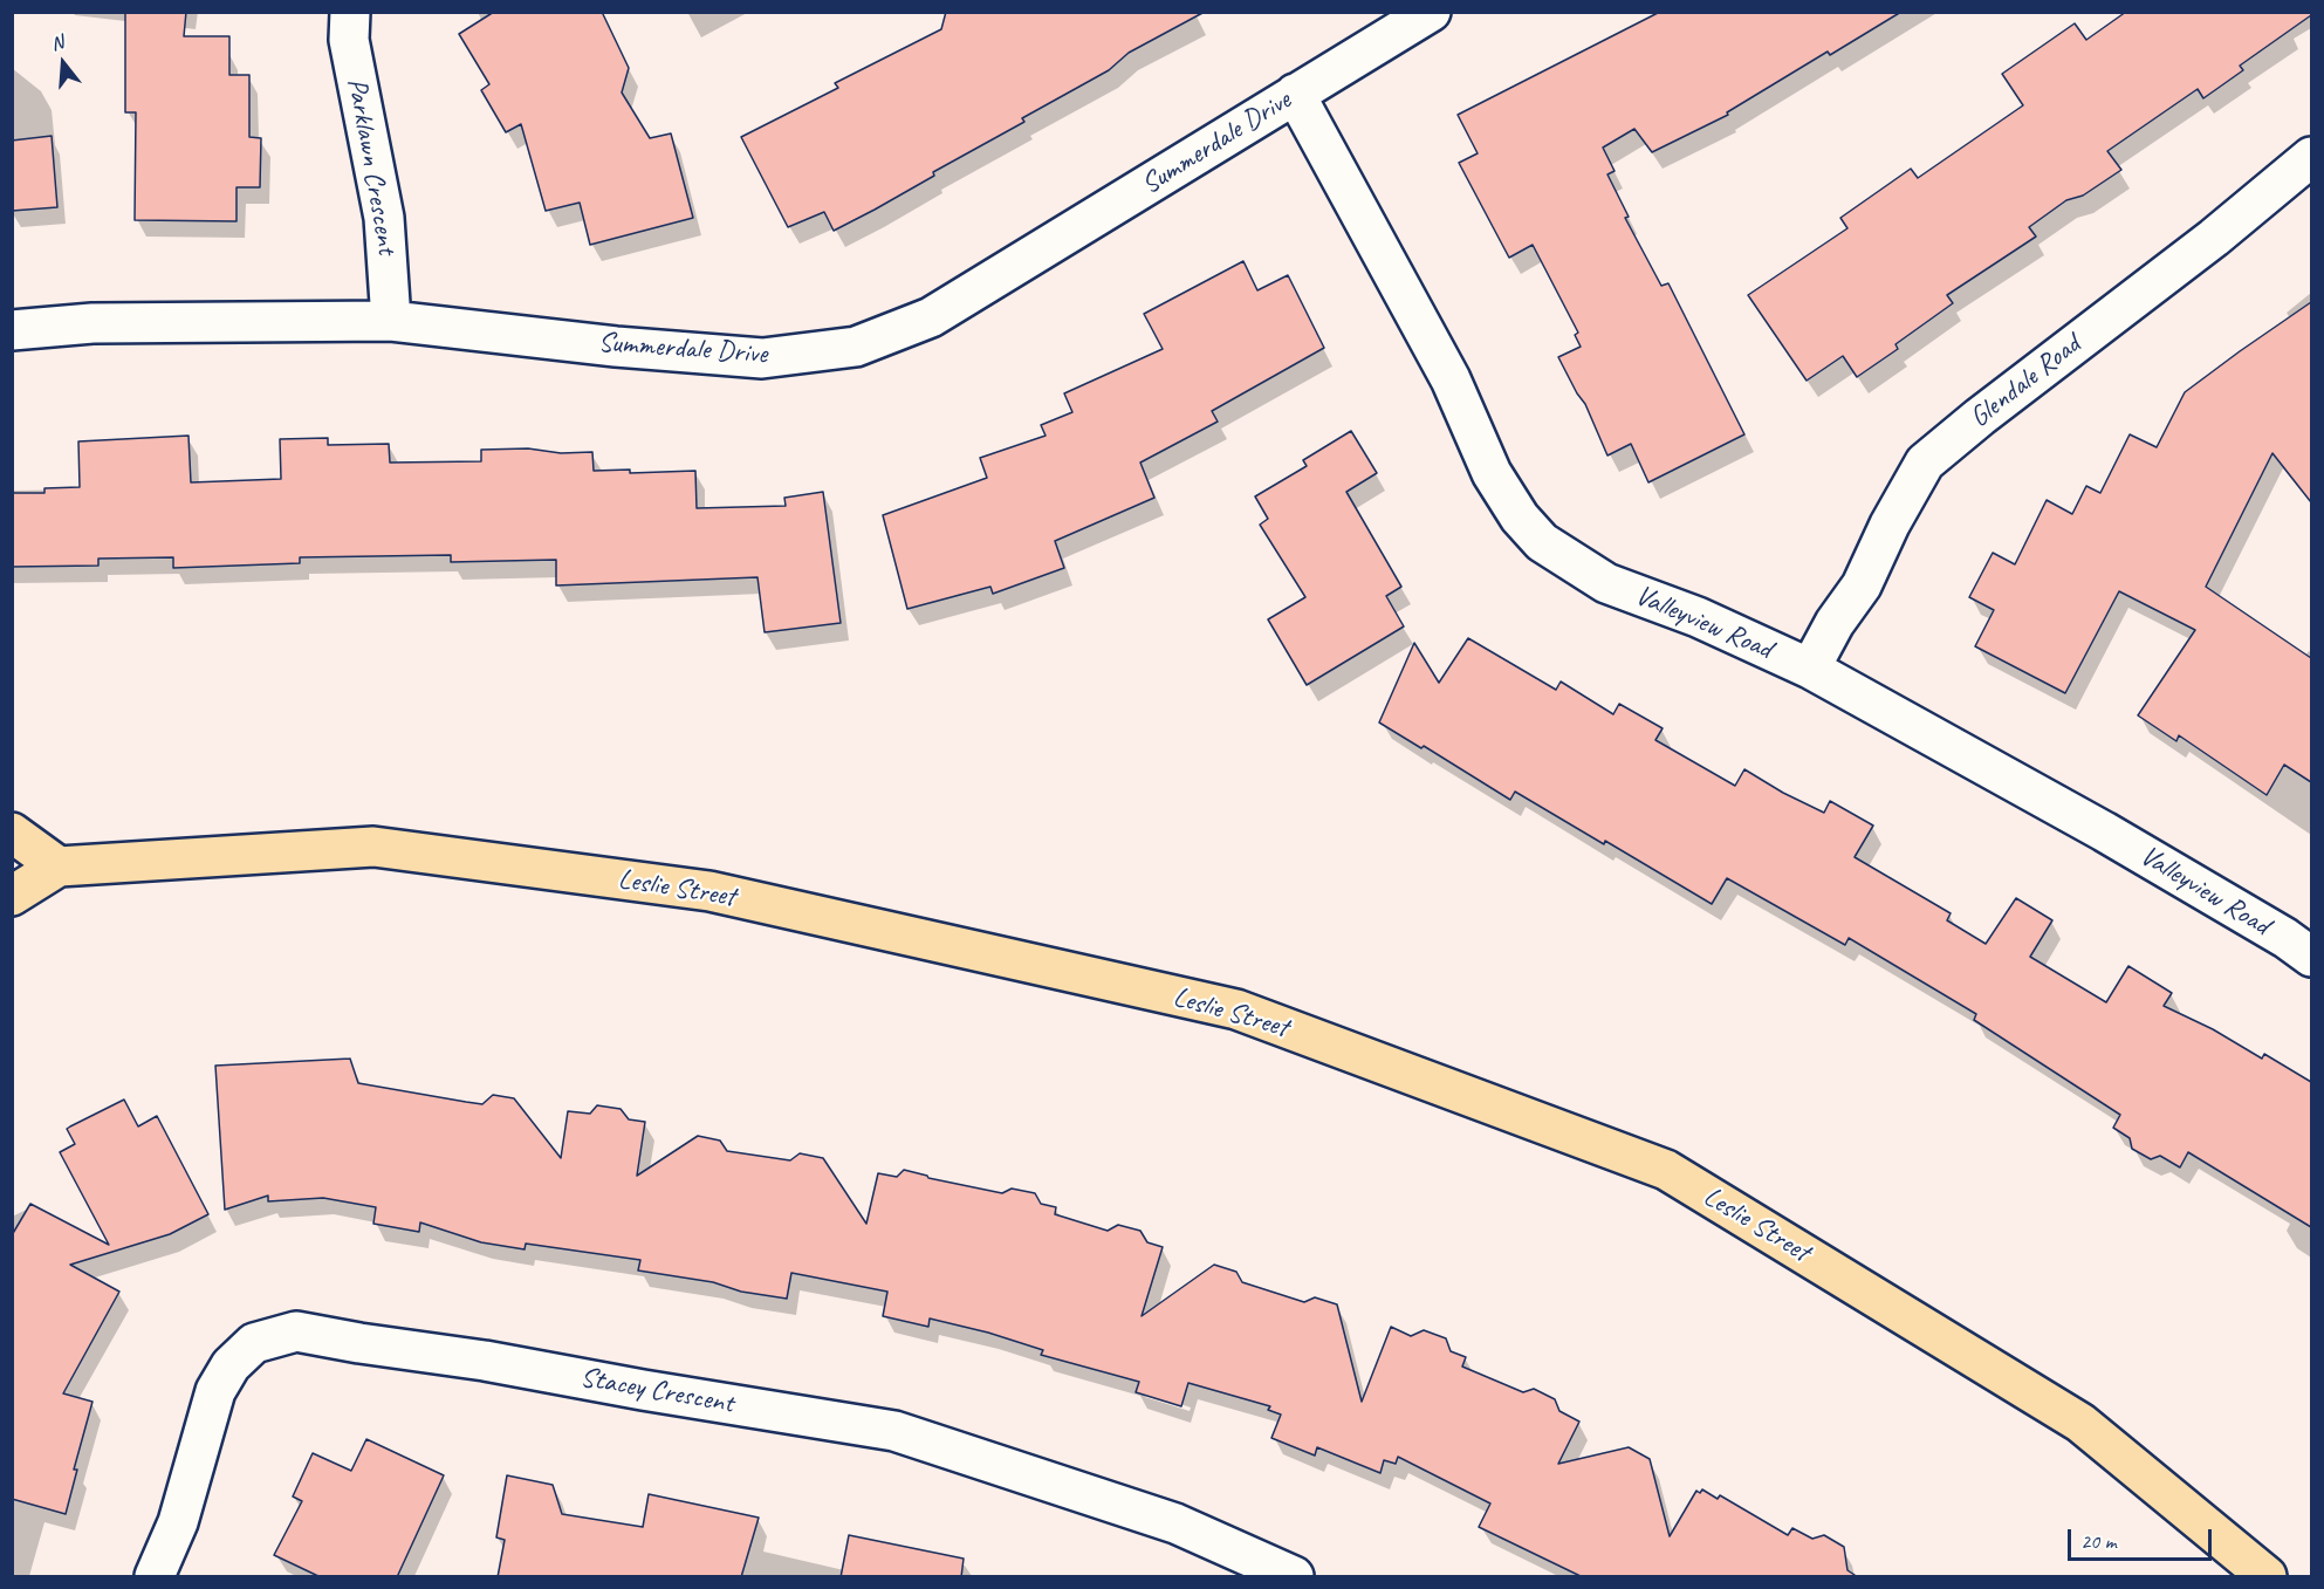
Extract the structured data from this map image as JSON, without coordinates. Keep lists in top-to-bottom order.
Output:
{
  "streets": {
    "main road": ["Leslie Street"],
    "street": [
      "Summerdale Drive",
      "Parklawn Crescent",
      "Glendale Road",
      "Valleyview Road",
      "Stacey Crescent"
    ]
  },
  "crossings": [
    ["Summerdale Drive", "Parklawn Crescent"],
    ["Summerdale Drive", "Valleyview Road"],
    ["Glendale Road", "Valleyview Road"]
  ],
  "scale_bar": "20 m",
  "north": "top"
}
